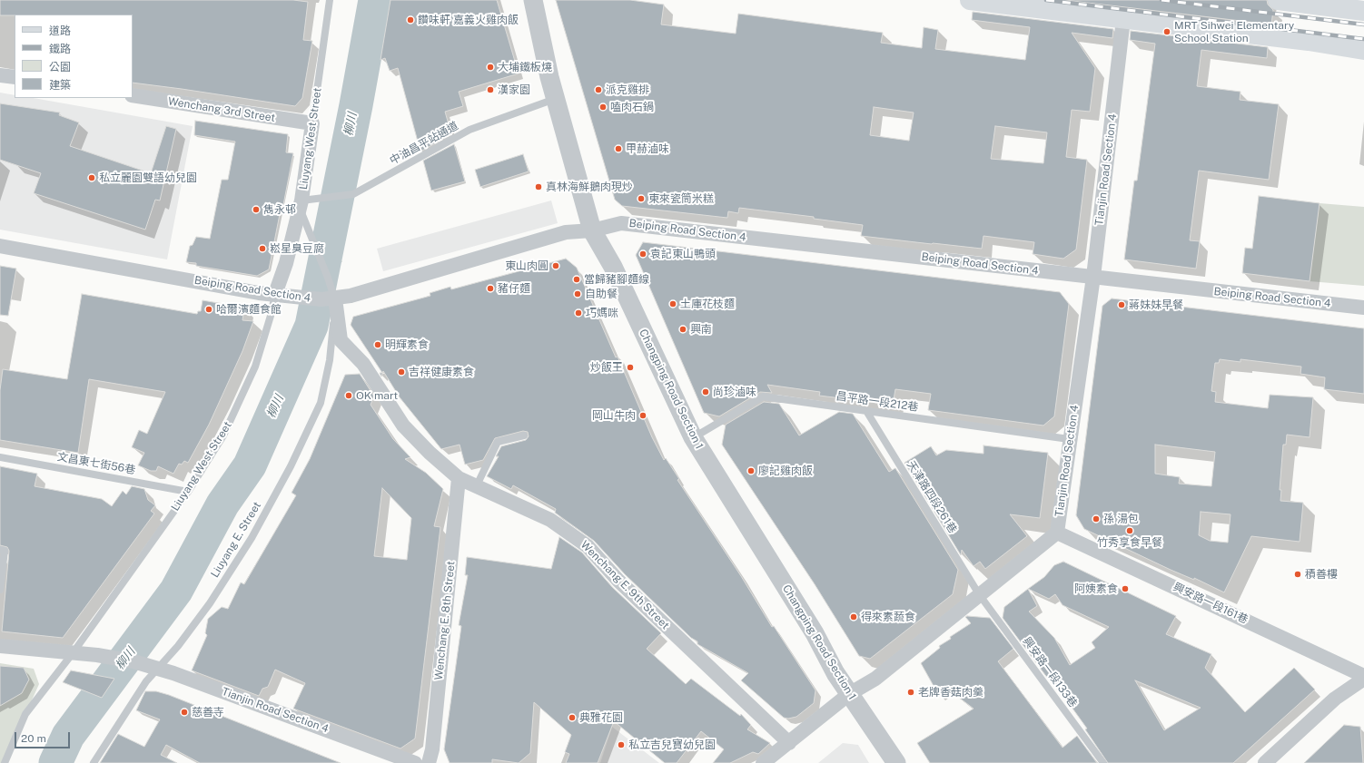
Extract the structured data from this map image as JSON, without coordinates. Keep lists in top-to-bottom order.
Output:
{
  "streets": {
    "street": [
      "Wenchang 3rd Street",
      "Liuyang West Street",
      "Tianjin Road Section 4",
      "Beiping Road Section 4",
      "Changping Road Section 1",
      "Wenchang E. 9th Street",
      "興安路一段161巷",
      "Wenchang E. 8th Street"
    ],
    "lane": [
      "中油昌平站通道",
      "昌平路一段212巷",
      "文昌東七街56巷",
      "天津路四段261巷",
      "Liuyang E. Street",
      "興安路一段133巷"
    ]
  },
  "crossings": [
    ["Wenchang 3rd Street", "Liuyang West Street"],
    ["Liuyang West Street", "中油昌平站通道"],
    ["Liuyang West Street", "Tianjin Road Section 4"],
    ["Liuyang West Street", "Beiping Road Section 4"],
    ["Liuyang West Street", "文昌東七街56巷"],
    ["中油昌平站通道", "Changping Road Section 1"],
    ["Tianjin Road Section 4", "Beiping Road Section 4"],
    ["Tianjin Road Section 4", "Changping Road Section 1"],
    ["Tianjin Road Section 4", "昌平路一段212巷"],
    ["Tianjin Road Section 4", "天津路四段261巷"],
    ["Tianjin Road Section 4", "Liuyang E. Street"],
    ["Tianjin Road Section 4", "Wenchang E. 9th Street"],
    ["Tianjin Road Section 4", "興安路一段161巷"],
    ["Tianjin Road Section 4", "興安路一段133巷"],
    ["Beiping Road Section 4", "Changping Road Section 1"],
    ["Beiping Road Section 4", "Liuyang E. Street"],
    ["Beiping Road Section 4", "Wenchang E. 9th Street"],
    ["Changping Road Section 1", "昌平路一段212巷"],
    ["昌平路一段212巷", "天津路四段261巷"],
    ["天津路四段261巷", "興安路一段133巷"],
    ["Liuyang E. Street", "Wenchang E. 9th Street"],
    ["Wenchang E. 9th Street", "Wenchang E. 8th Street"]
  ],
  "water": ["柳川"],
  "places": [
    "饡味軒 嘉義火雞肉飯",
    "MRT Sihwei Elementary School Station",
    "大埔鐵板燒",
    "漢家園",
    "派克雞排",
    "嗑肉石鍋",
    "甲赫滷味",
    "私立麗園雙語幼兒園",
    "真林海鮮鵝肉現炒",
    "東來瓷筒米糕",
    "雋永邨",
    "崧星臭豆腐",
    "袁記東山鴨頭",
    "東山肉圓",
    "當歸豬腳麵線",
    "豬仔麵",
    "自助餐",
    "土庫花枝麵",
    "蔣妹妹早餐",
    "哈爾濱麵食館",
    "巧媽咪",
    "興南",
    "明輝素食",
    "炒飯王",
    "吉祥健康素食",
    "尚珍滷味",
    "OK mart",
    "岡山牛肉",
    "廖記雞肉飯",
    "孫 湯包",
    "竹秀享食早餐",
    "積善樓",
    "阿姨素食",
    "得來素蔬食",
    "老牌香菇肉羹",
    "慈善寺",
    "典雅花園",
    "私立吉兒寶幼兒園"
  ],
  "legend": [
    "道路",
    "鐵路",
    "公園",
    "建築"
  ],
  "scale_bar": "20 m"
}
